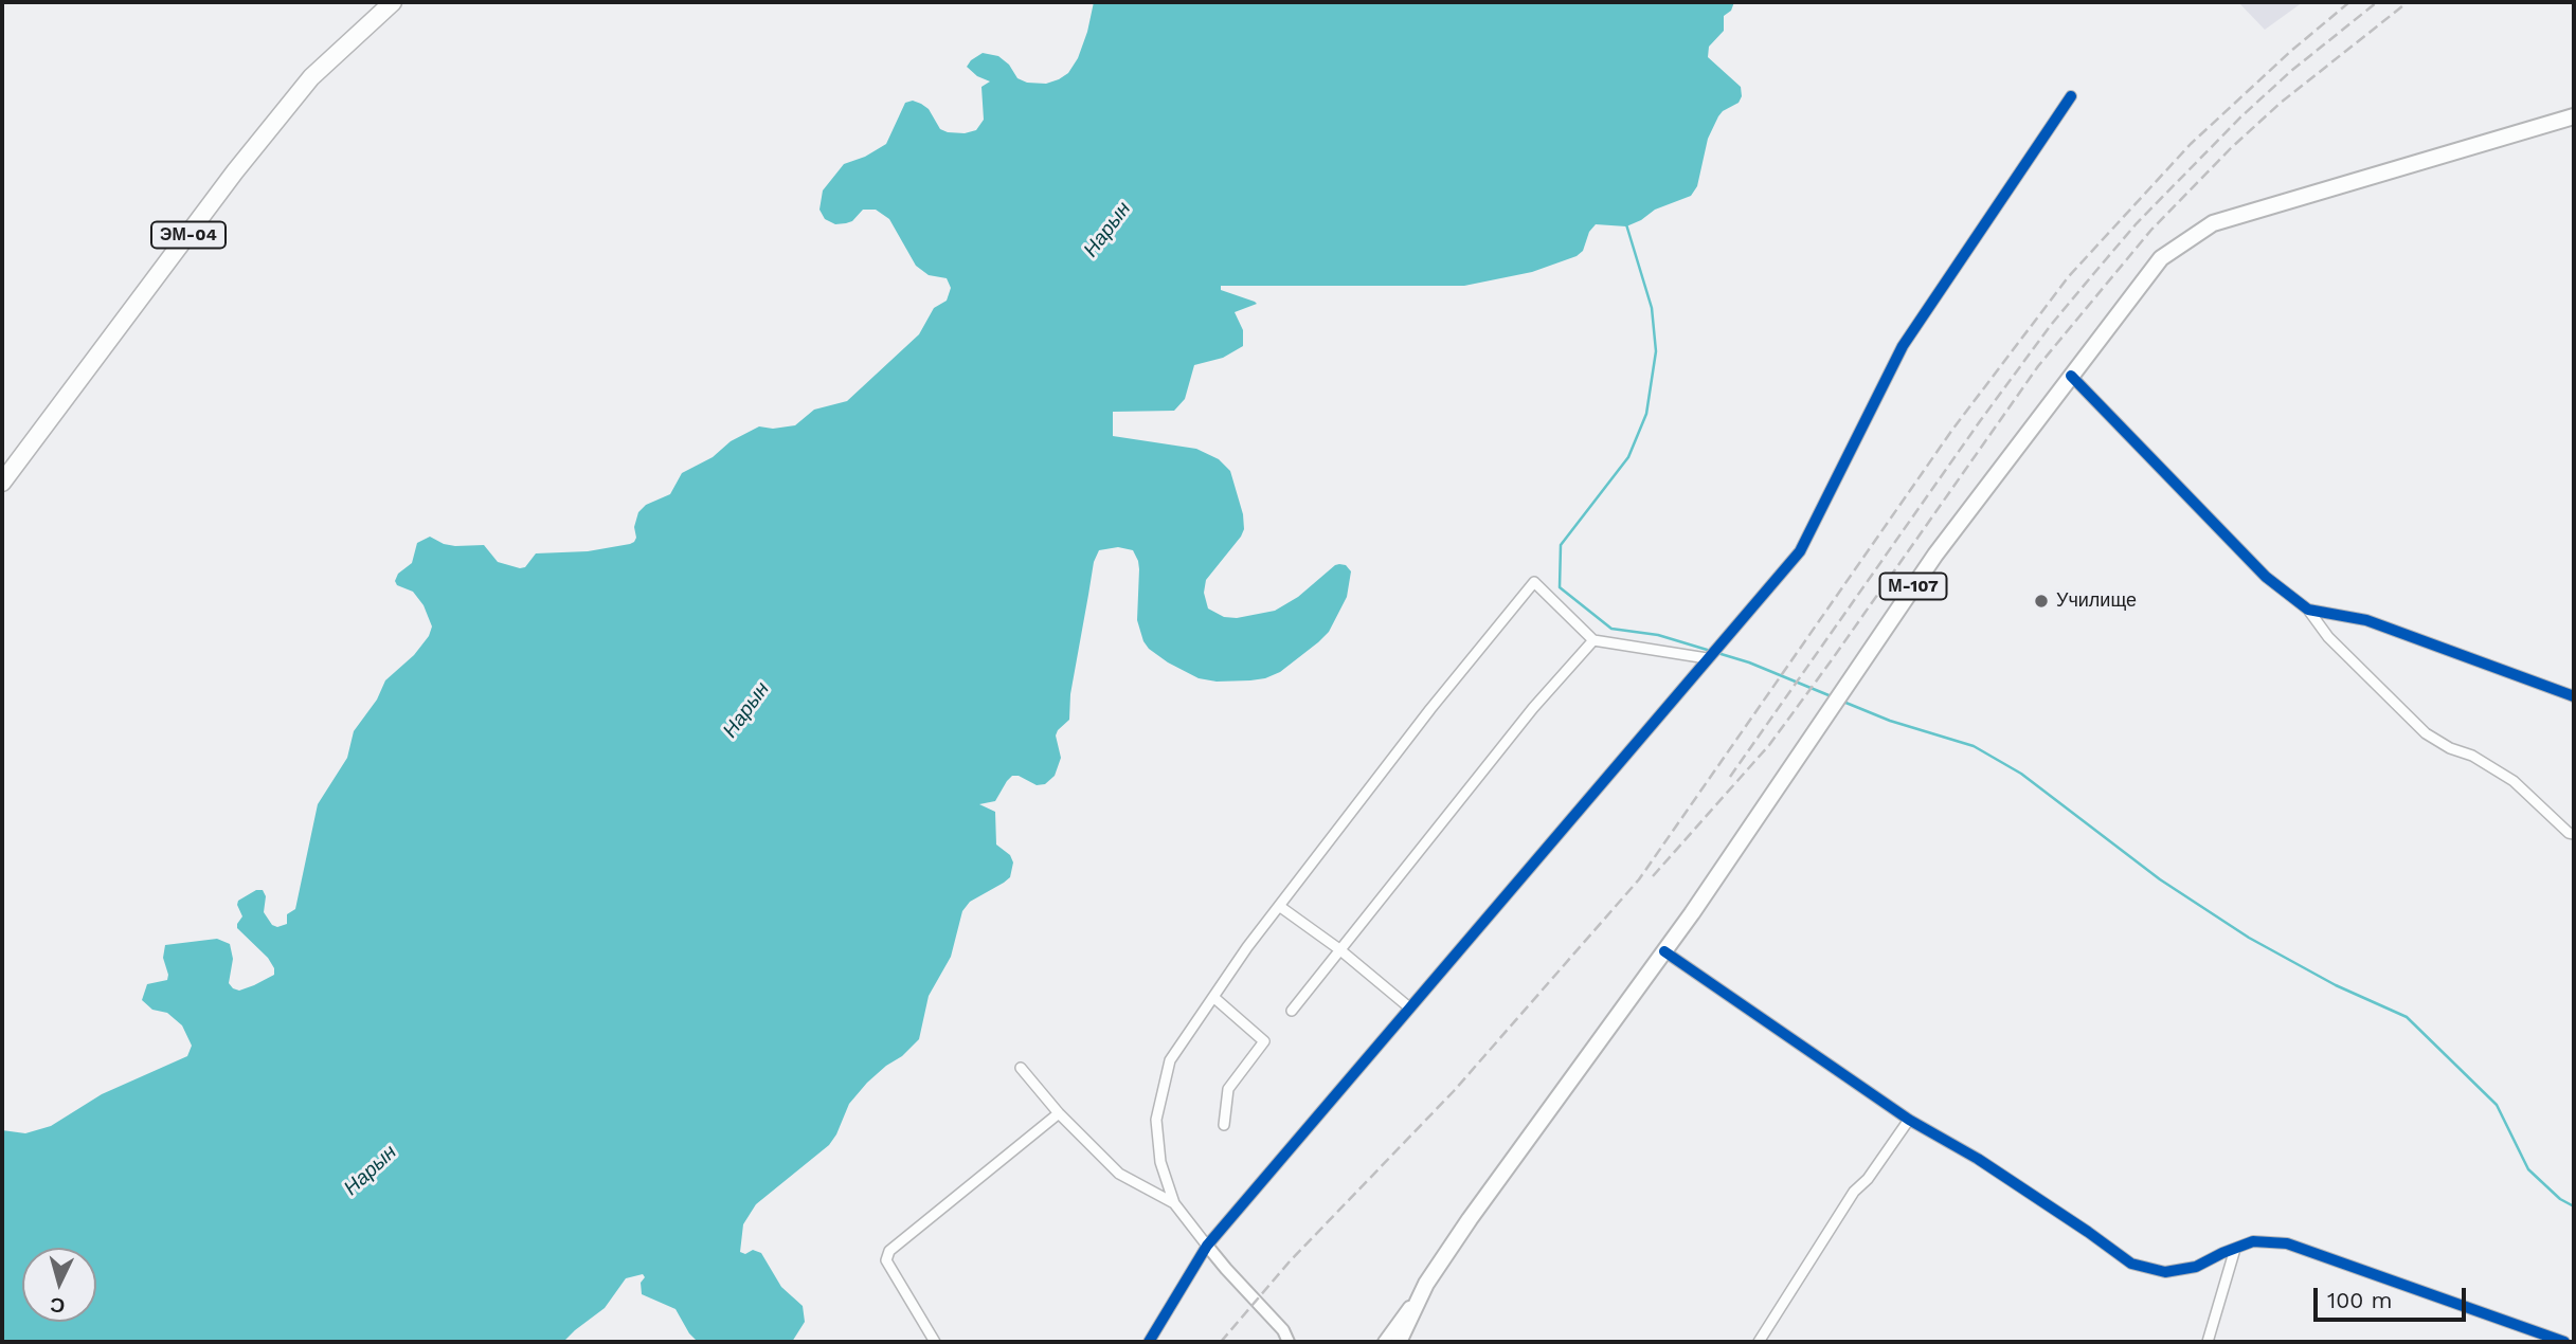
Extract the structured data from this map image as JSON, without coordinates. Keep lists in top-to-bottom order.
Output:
{
  "streets": {
    "highway": ["ЭМ-04"],
    "main road": ["М-107"]
  },
  "water": ["Нарын"],
  "places": ["Училище"],
  "scale_bar": "100 m",
  "north": "bottom"
}
